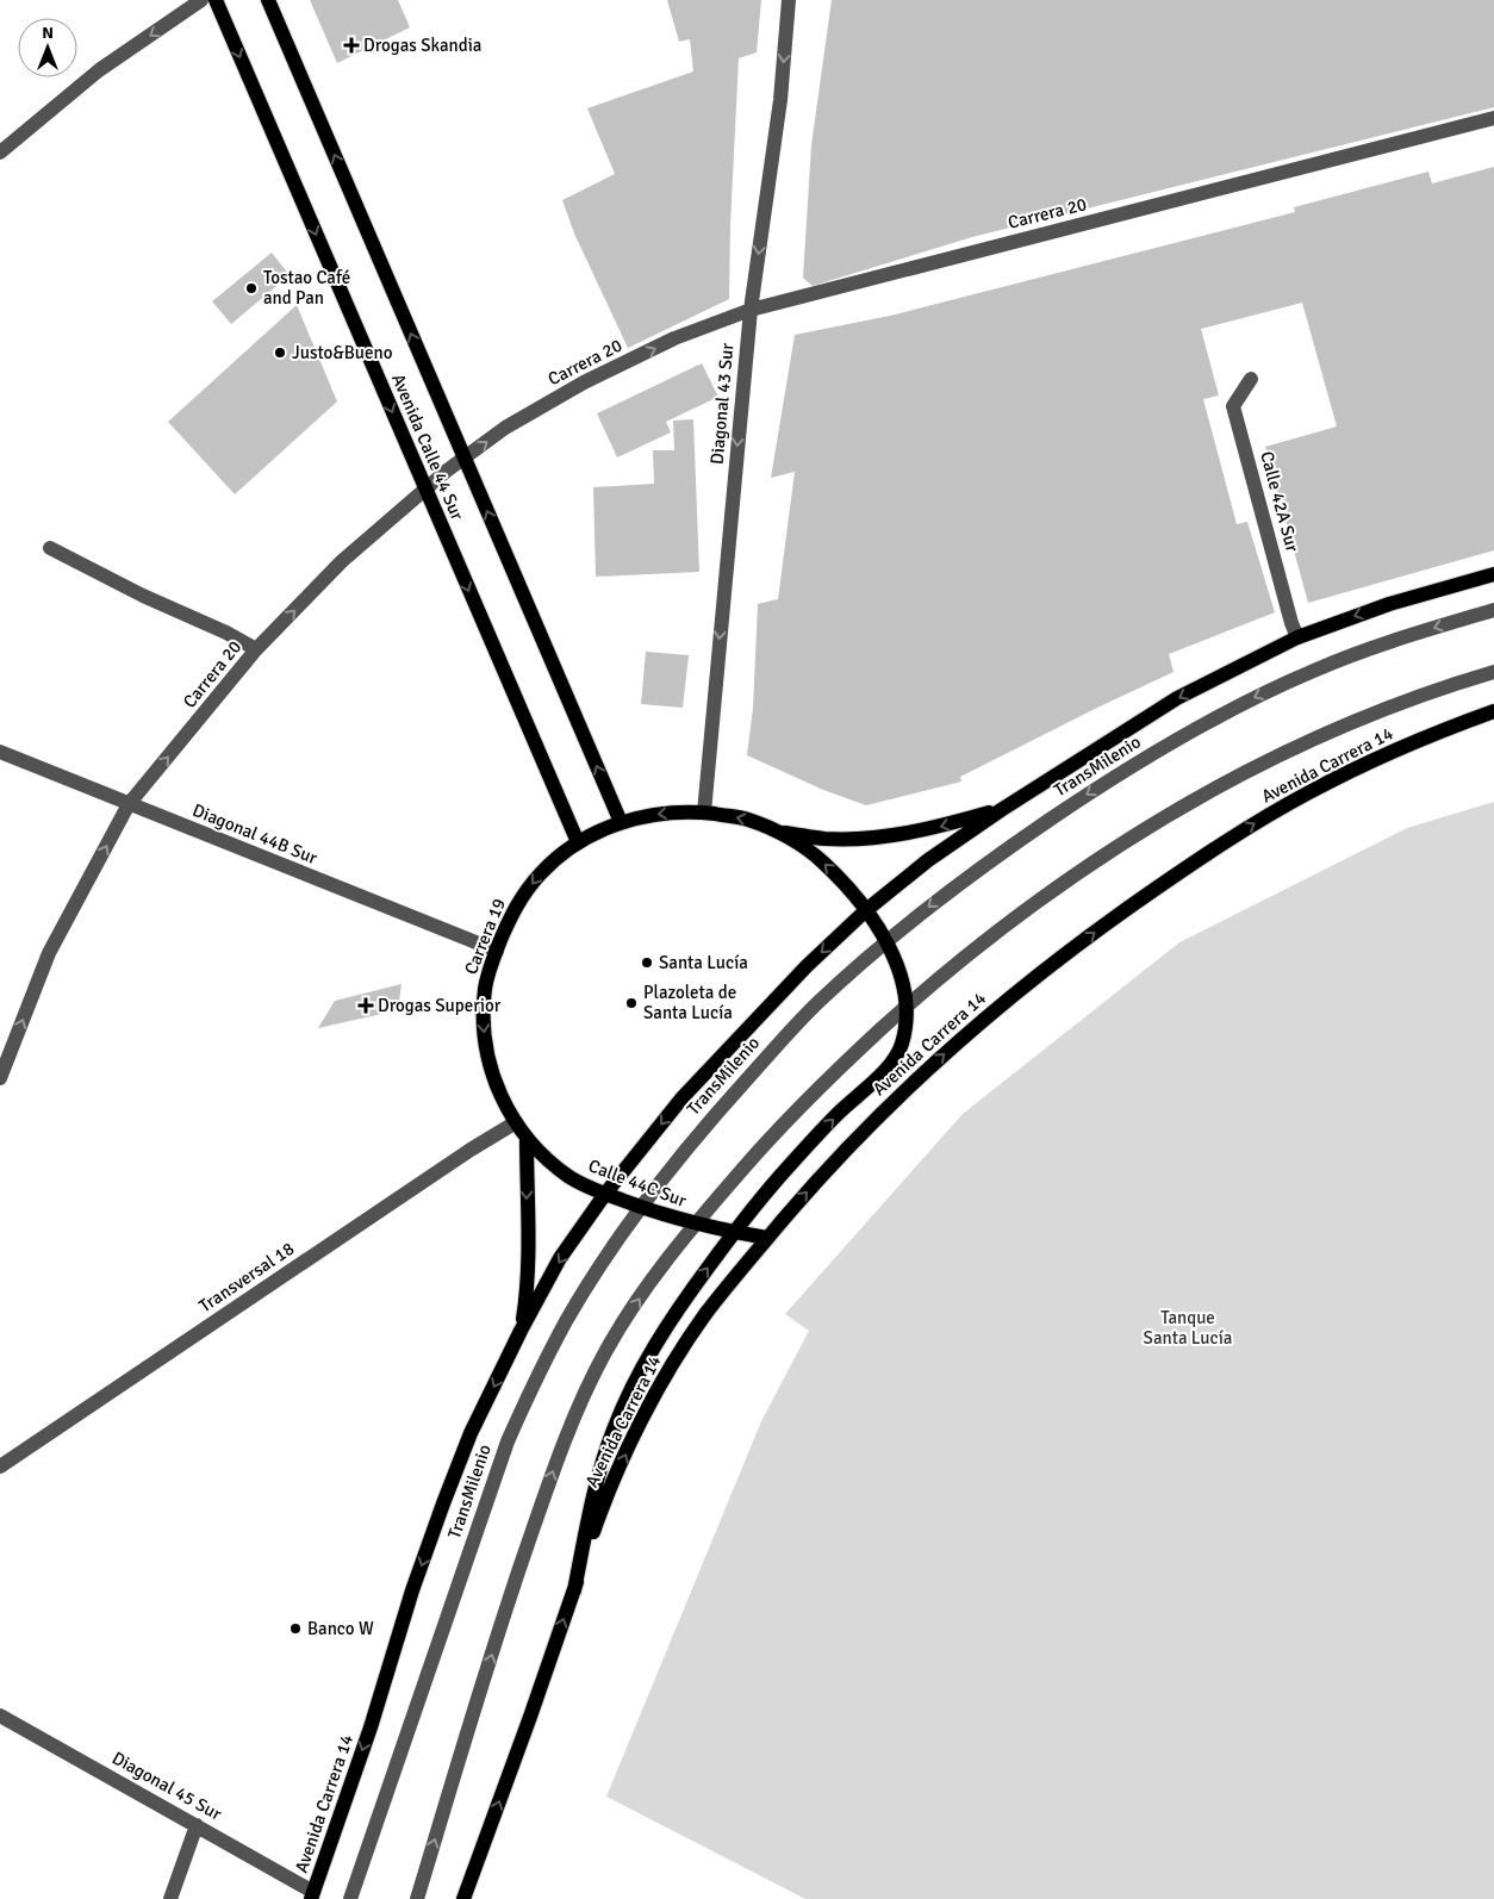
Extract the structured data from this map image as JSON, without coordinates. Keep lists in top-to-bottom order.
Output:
{
  "streets": {
    "main road": [
      "Avenida Calle 44 Sur",
      "Avenida Carrera 14",
      "Carrera 19",
      "Calle 44C Sur"
    ],
    "street": [
      "Carrera 20",
      "Diagonal 43 Sur",
      "Calle 42A Sur",
      "TransMilenio",
      "Diagonal 44B Sur",
      "Transversal 18",
      "Diagonal 45 Sur"
    ]
  },
  "crossings": [
    ["Carrera 20", "Diagonal 43 Sur"],
    ["Carrera 20", "Avenida Calle 44 Sur"],
    ["Carrera 20", "Diagonal 44B Sur"],
    ["Diagonal 43 Sur", "Carrera 19"],
    ["Avenida Calle 44 Sur", "Carrera 19"],
    ["Calle 42A Sur", "Avenida Carrera 14"],
    ["Avenida Carrera 14", "TransMilenio"],
    ["Avenida Carrera 14", "Calle 44C Sur"],
    ["Avenida Carrera 14", "Diagonal 45 Sur"],
    ["TransMilenio", "Calle 44C Sur"],
    ["Diagonal 44B Sur", "Carrera 19"],
    ["Carrera 19", "Calle 44C Sur"],
    ["Carrera 19", "Transversal 18"],
    ["Calle 44C Sur", "Transversal 18"]
  ],
  "one_way": ["Carrera 20", "Diagonal 43 Sur"],
  "parks": ["Tanque Santa Lucía"],
  "places": {
    "health": ["Drogas Skandia", "Drogas Superior"],
    "other": [
      "Tostao Café and Pan",
      "Justo&Bueno",
      "Santa Lucía",
      "Plazoleta de Santa Lucía",
      "Banco W"
    ]
  },
  "north": "top"
}
